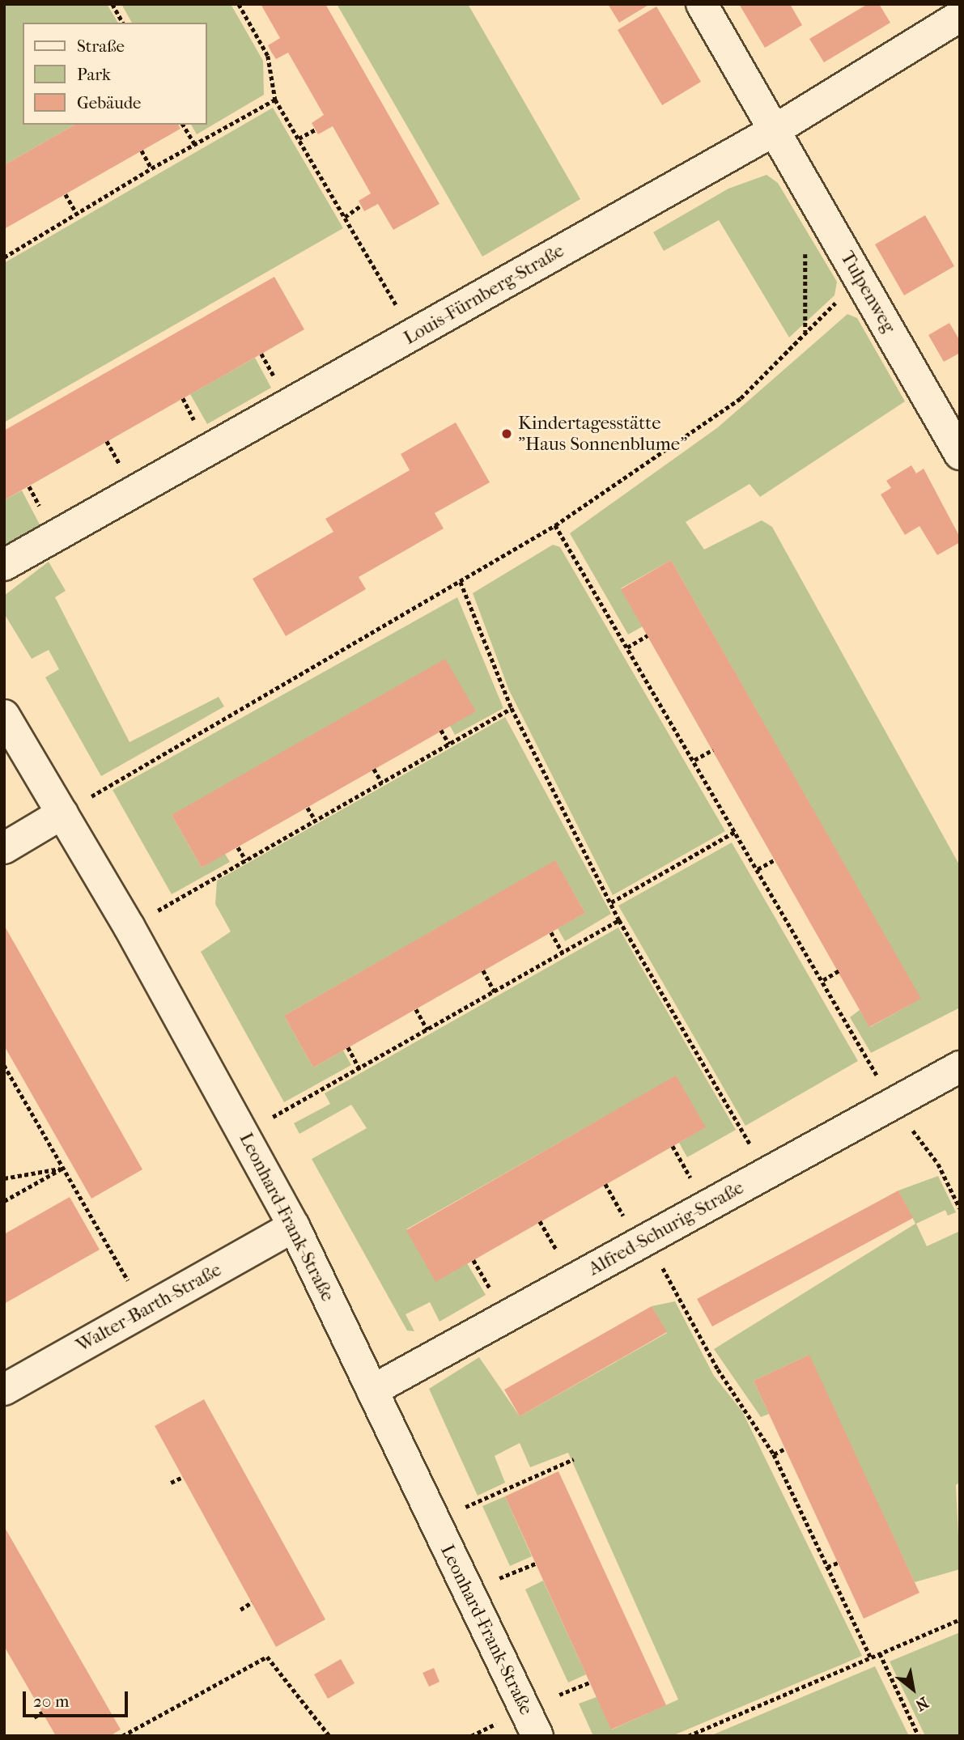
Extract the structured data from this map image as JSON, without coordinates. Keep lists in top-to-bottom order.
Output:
{
  "streets": {
    "street": [
      "Tulpenweg",
      "Louis-Fürnberg-Straße",
      "Leonhard-Frank-Straße",
      "Alfred-Schurig-Straße",
      "Walter-Barth-Straße"
    ]
  },
  "crossings": [
    ["Tulpenweg", "Louis-Fürnberg-Straße"],
    ["Leonhard-Frank-Straße", "Alfred-Schurig-Straße"],
    ["Leonhard-Frank-Straße", "Walter-Barth-Straße"]
  ],
  "places": ["Kindertagesstätte \"Haus Sonnenblume\""],
  "legend": ["Straße", "Park", "Gebäude"],
  "scale_bar": "20 m",
  "north": "bottom right"
}
